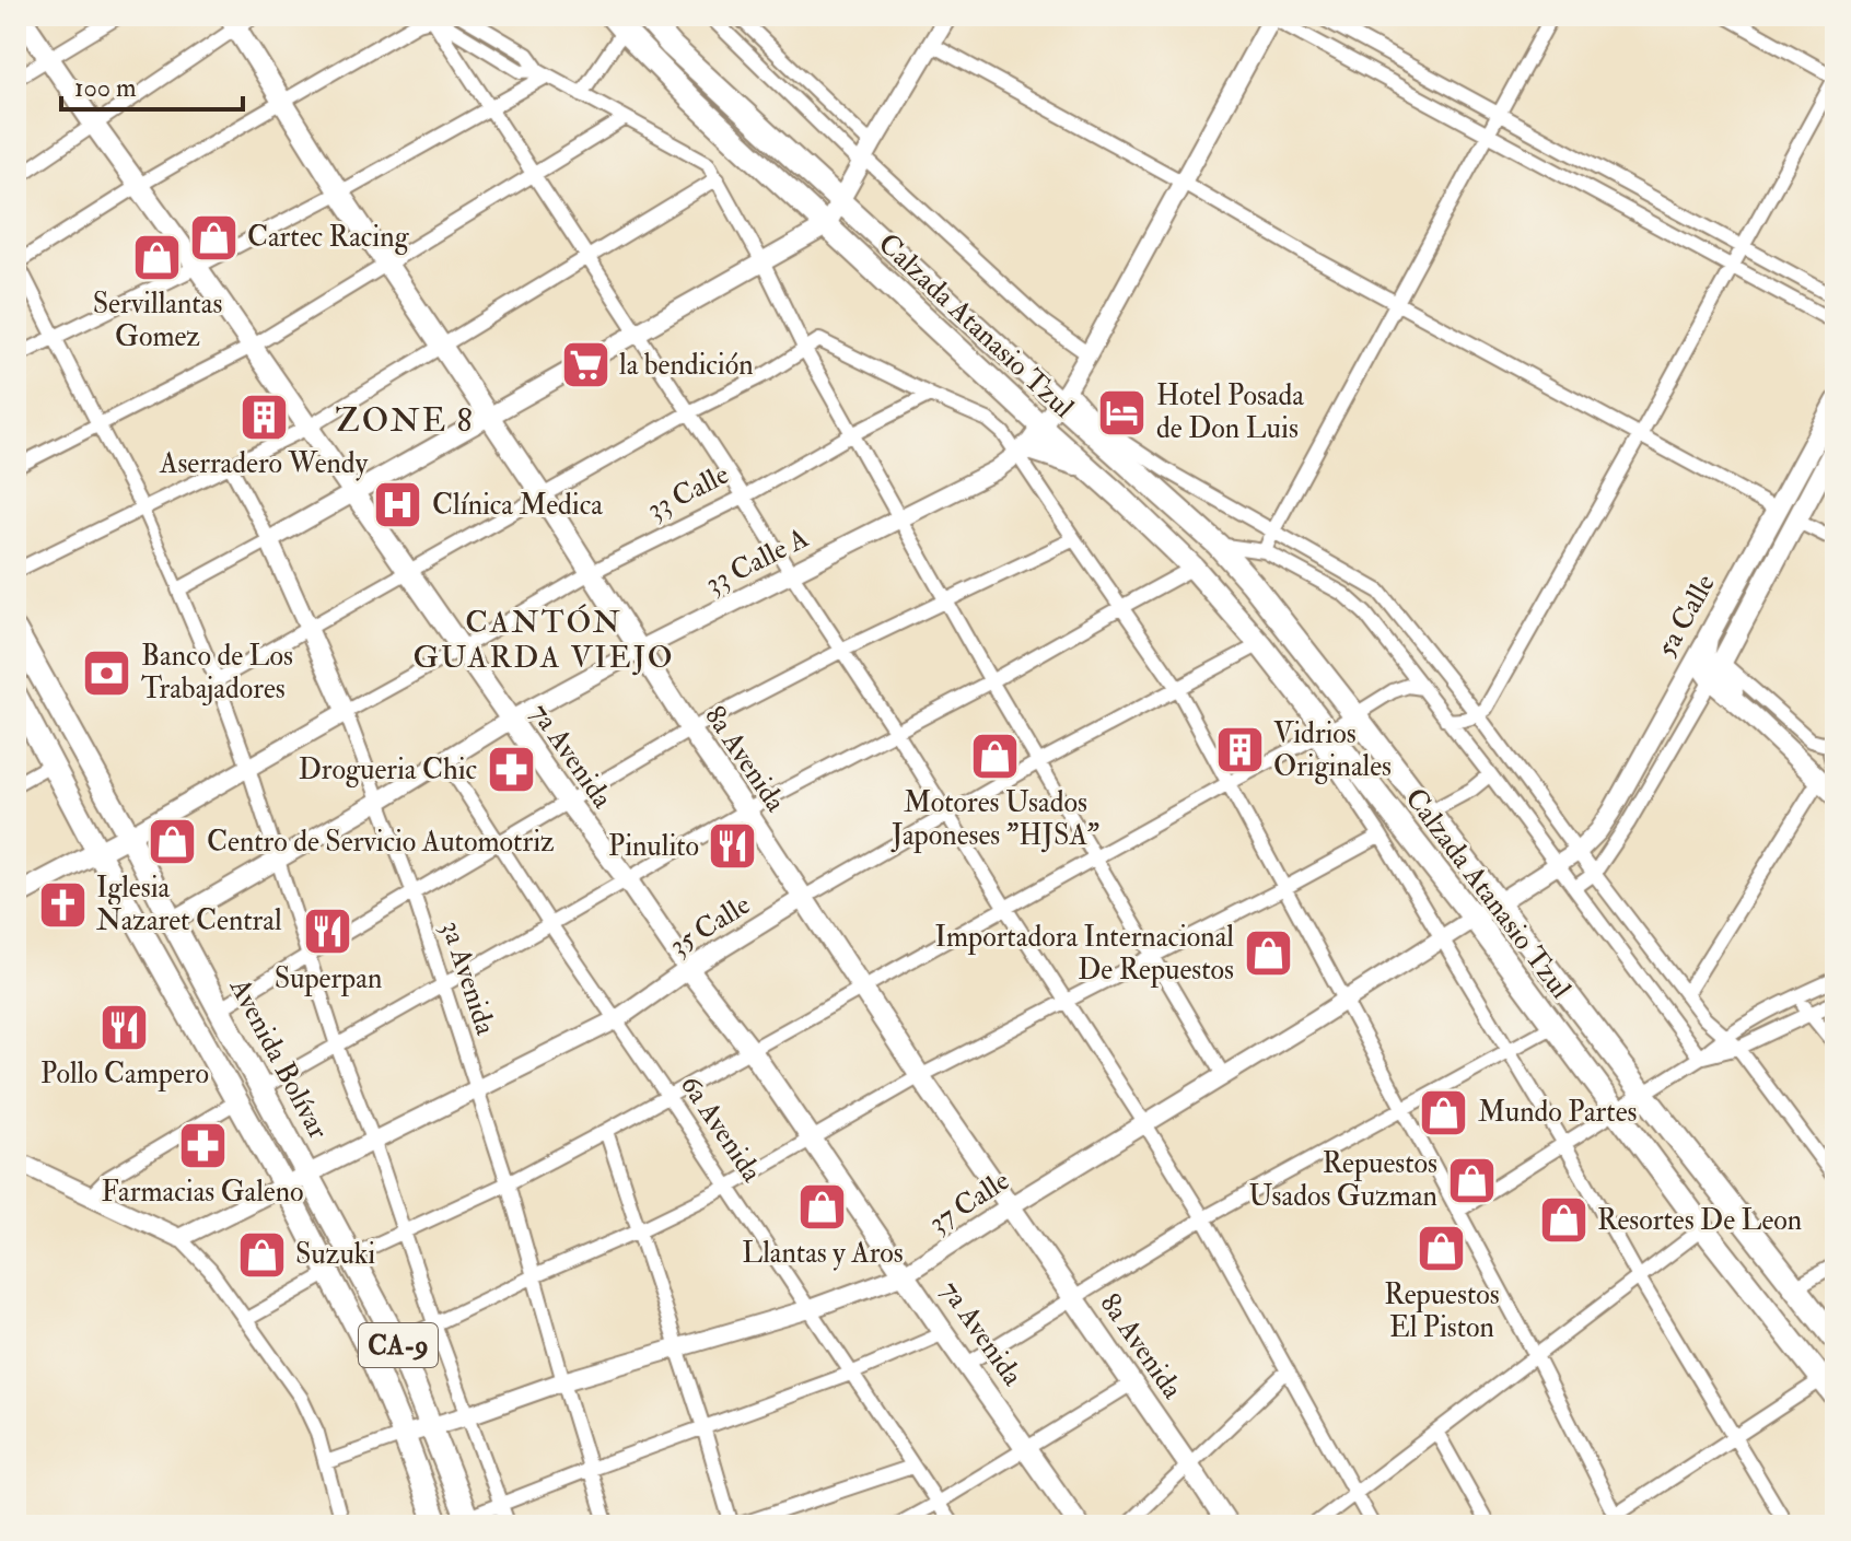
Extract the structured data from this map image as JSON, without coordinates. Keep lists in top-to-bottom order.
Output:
{
  "streets": {
    "main road": [
      "Calzada Atanasio Tzul",
      "33 Calle",
      "5a Calle",
      "7a Avenida",
      "8a Avenida",
      "Avenida Bolívar",
      "CA-9"
    ],
    "street": [
      "33 Calle A",
      "35 Calle",
      "3a Avenida",
      "6a Avenida",
      "37 Calle"
    ]
  },
  "crossings": [
    ["Calzada Atanasio Tzul", "33 Calle A"],
    ["Calzada Atanasio Tzul", "35 Calle"],
    ["Calzada Atanasio Tzul", "37 Calle"],
    ["33 Calle", "7a Avenida"],
    ["33 Calle", "8a Avenida"],
    ["33 Calle", "3a Avenida"],
    ["33 Calle", "Avenida Bolívar"],
    ["33 Calle A", "7a Avenida"],
    ["33 Calle A", "8a Avenida"],
    ["33 Calle A", "3a Avenida"],
    ["33 Calle A", "Avenida Bolívar"],
    ["33 Calle A", "6a Avenida"],
    ["5a Calle", "37 Calle"],
    ["7a Avenida", "35 Calle"],
    ["7a Avenida", "37 Calle"],
    ["8a Avenida", "35 Calle"],
    ["8a Avenida", "37 Calle"],
    ["35 Calle", "3a Avenida"],
    ["35 Calle", "Avenida Bolívar"],
    ["35 Calle", "6a Avenida"],
    ["3a Avenida", "37 Calle"],
    ["Avenida Bolívar", "37 Calle"],
    ["6a Avenida", "37 Calle"]
  ],
  "districts": ["ZONE 8", "CANTÓN GUARDA VIEJO"],
  "places": {
    "shop": [
      "Cartec Racing",
      "Servillantas Gomez",
      "Motores Usados Japoneses \"HJSA\"",
      "Centro de Servicio Automotriz",
      "Importadora Internacional De Repuestos",
      "Mundo Partes",
      "Repuestos Usados Guzman",
      "Llantas y Aros",
      "Resortes De Leon",
      "Repuestos El Piston",
      "Suzuki"
    ],
    "supermarket": ["la bendición"],
    "hotel": ["Hotel Posada de Don Luis"],
    "building": ["Aserradero Wendy", "Vidrios Originales"],
    "hospital": ["Clínica Medica"],
    "bank": ["Banco de Los Trabajadores"],
    "pharmacy": ["Drogueria Chic", "Farmacias Galeno"],
    "restaurant": ["Pinulito", "Superpan", "Pollo Campero"],
    "church": ["Iglesia Nazaret Central"]
  },
  "scale_bar": "100 m"
}
